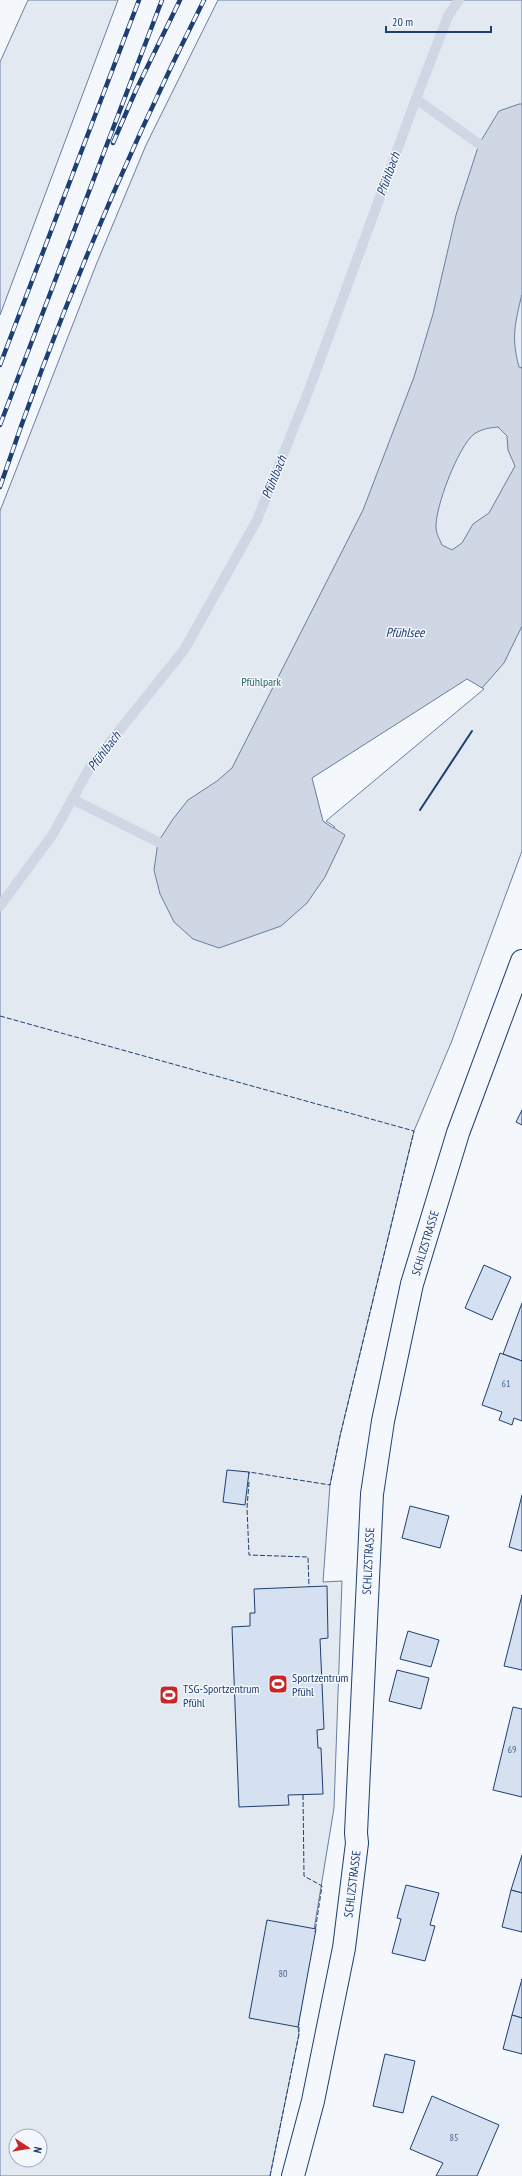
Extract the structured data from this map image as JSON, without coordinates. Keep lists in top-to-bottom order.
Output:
{
  "streets": {
    "street": ["SCHLIZSTRASSE"]
  },
  "water": ["Pfühlbach", "Pfühlsee"],
  "parks": ["Pfühlpark"],
  "places": {
    "sports": ["Sportzentrum Pfühl", "TSG-Sportzentrum Pfühl"]
  },
  "house_numbers": [
    "61",
    "69",
    "80",
    "85"
  ],
  "scale_bar": "20 m",
  "north": "right"
}
